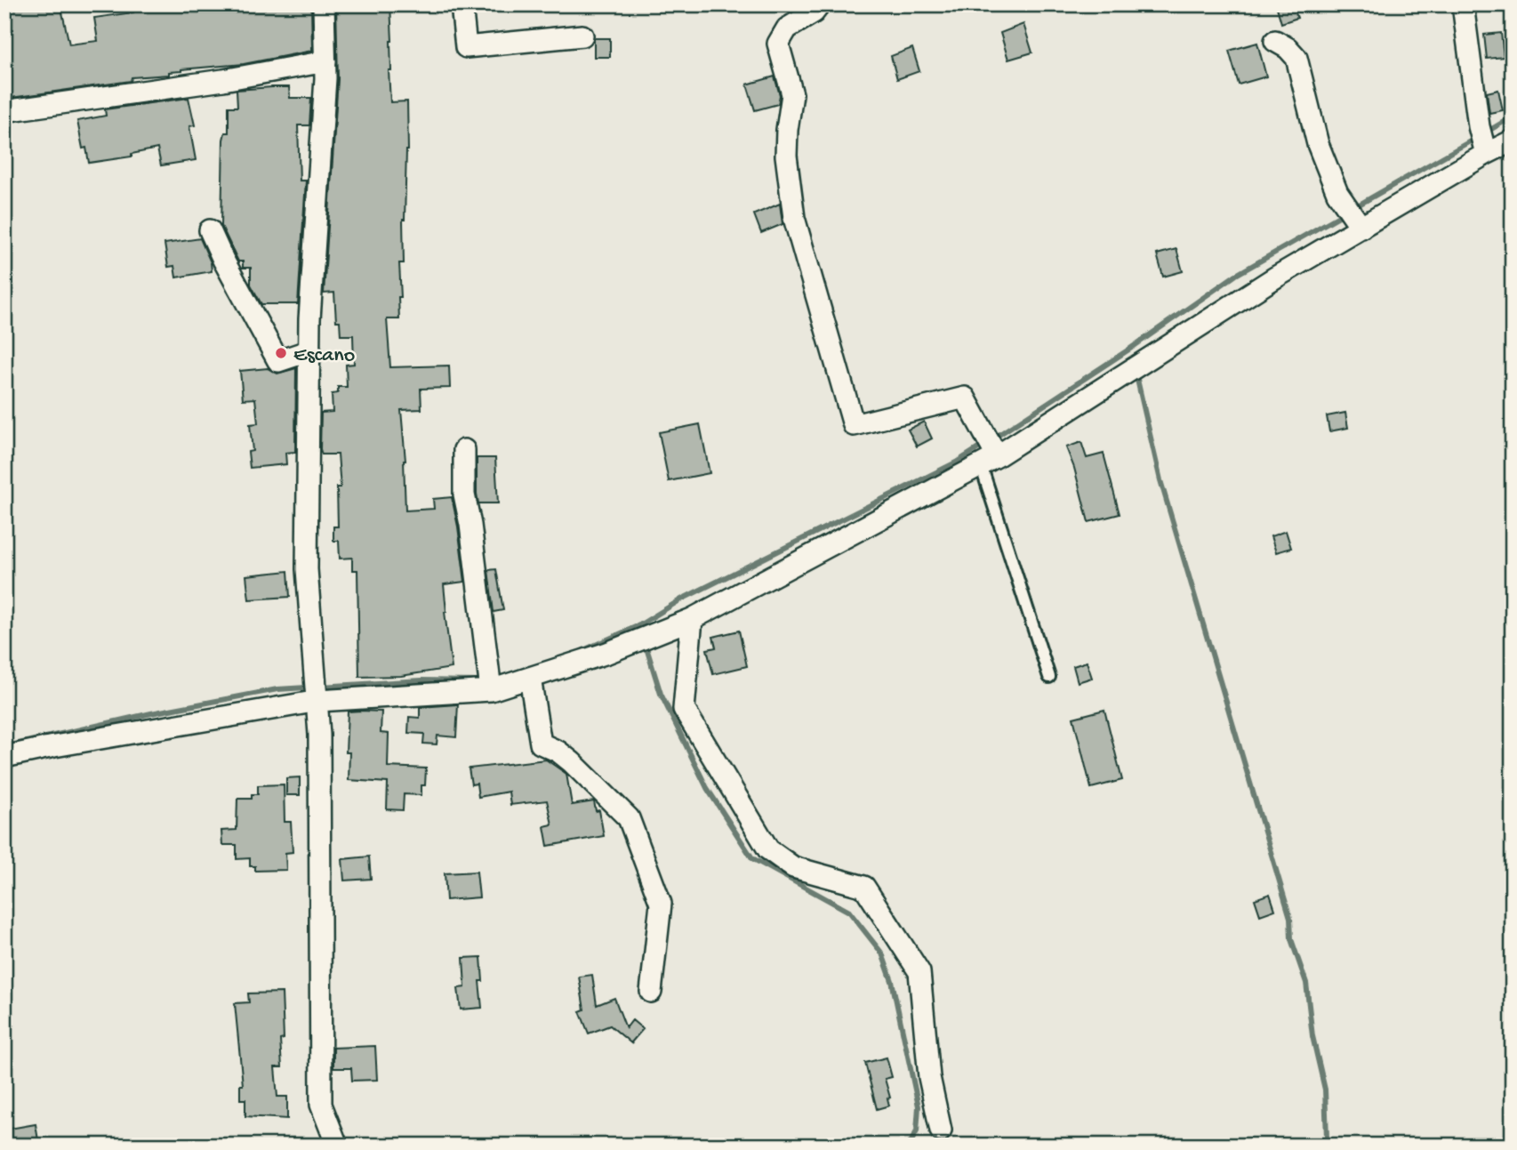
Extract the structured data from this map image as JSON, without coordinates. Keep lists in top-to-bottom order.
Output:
{
  "places": ["Escano"]
}
